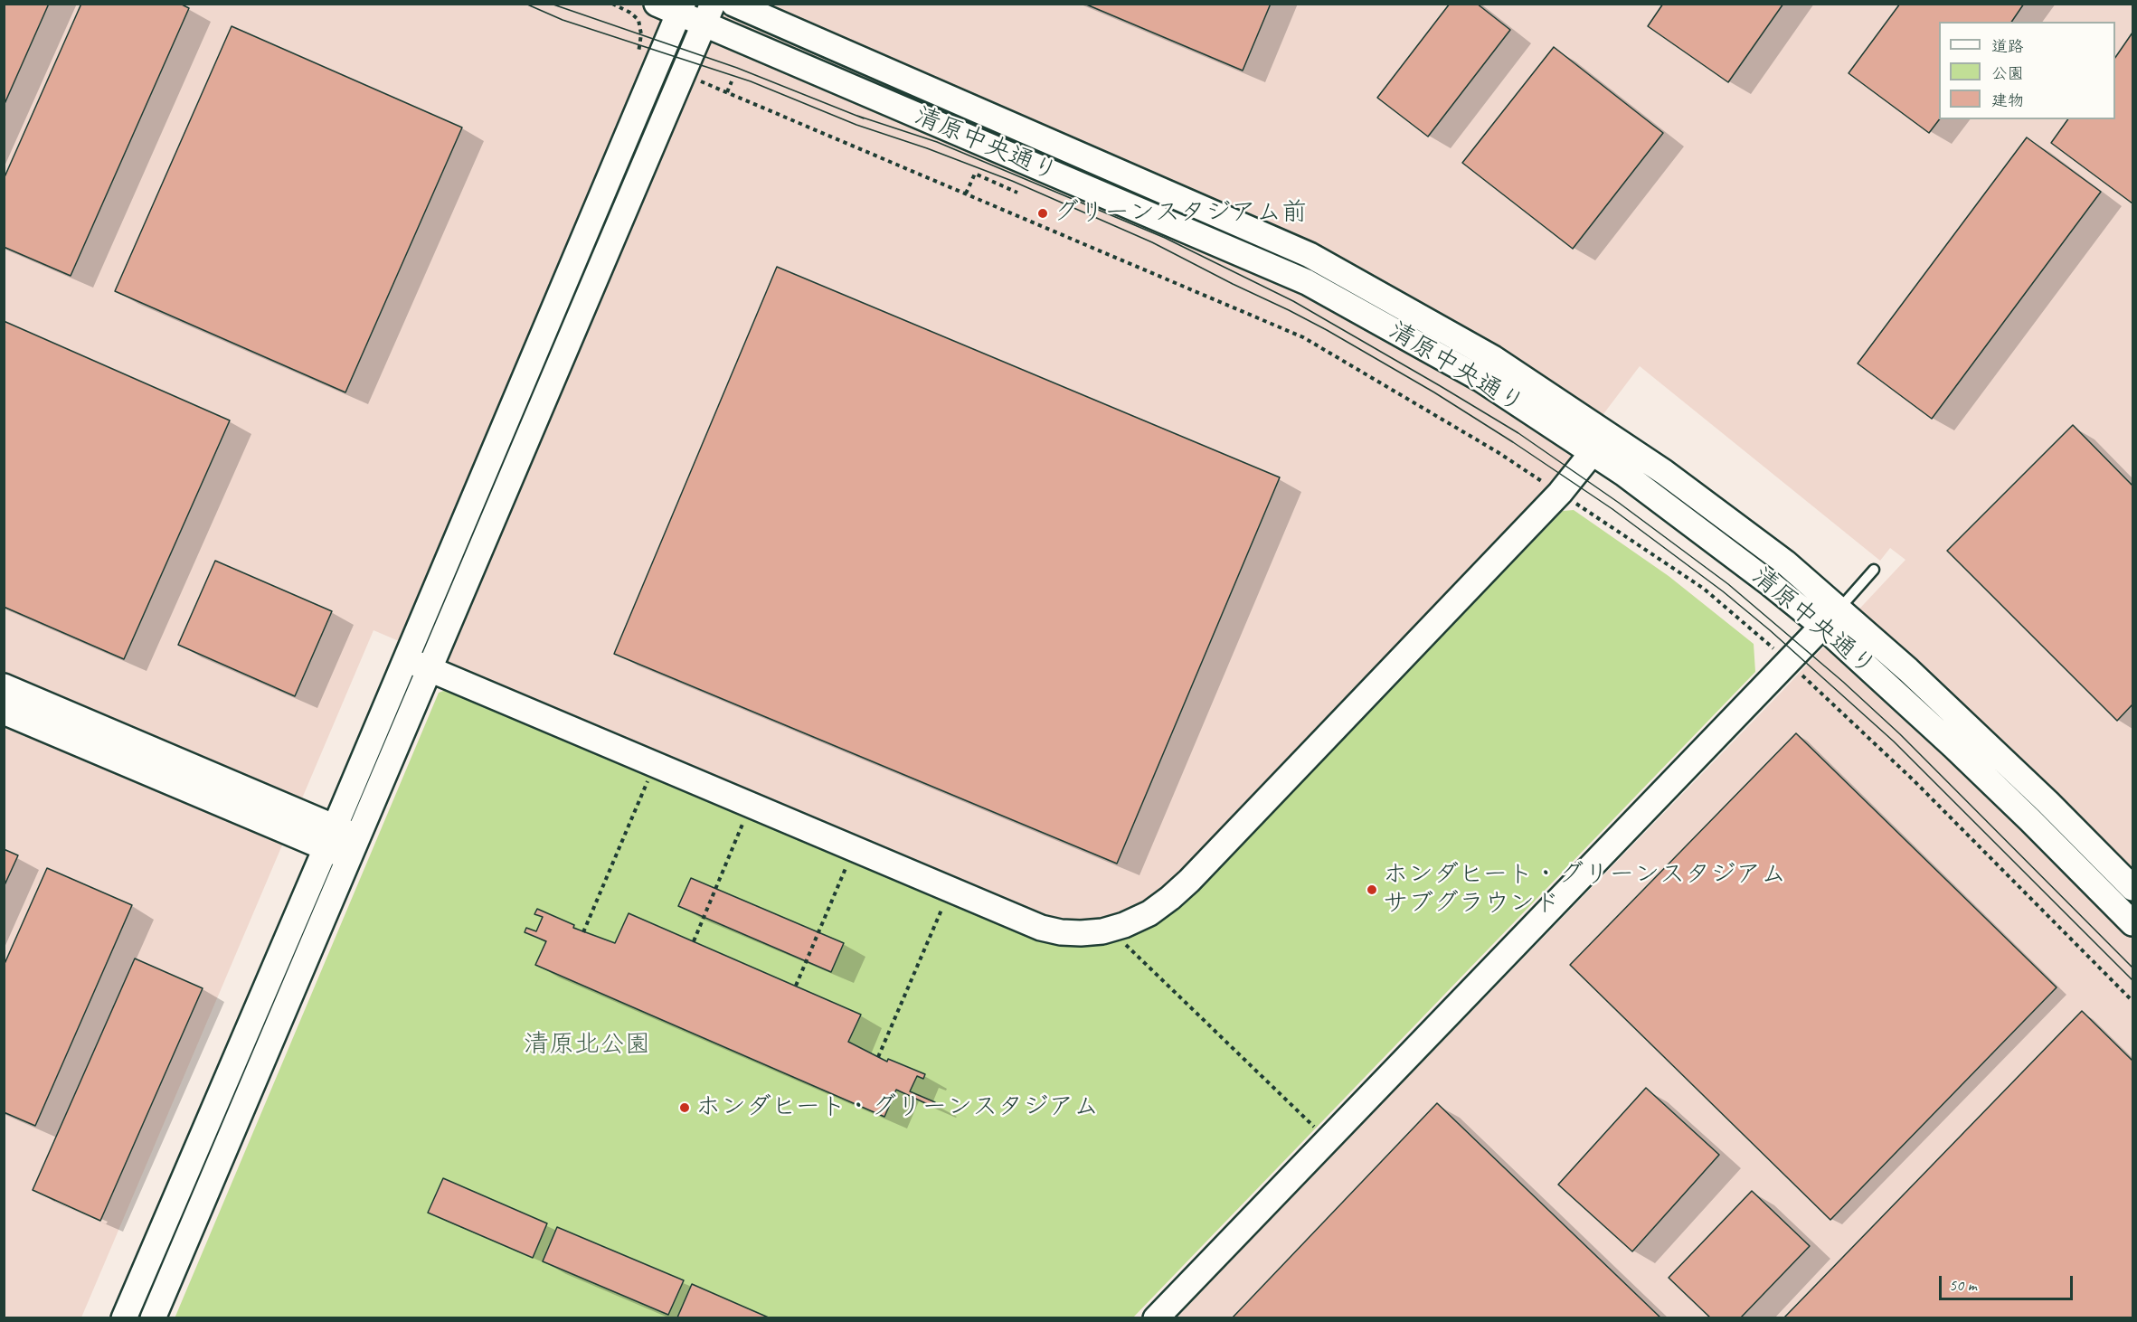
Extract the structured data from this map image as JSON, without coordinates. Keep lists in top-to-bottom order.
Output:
{
  "streets": {
    "street": ["清原中央通り"]
  },
  "parks": ["清原北公園"],
  "places": ["グリーンスタジアム前", "ホンダヒート・グリーンスタジアム サブグラウンド", "ホンダヒート・グリーンスタジアム"],
  "legend": ["道路", "公園", "建物"],
  "scale_bar": "50 m"
}
